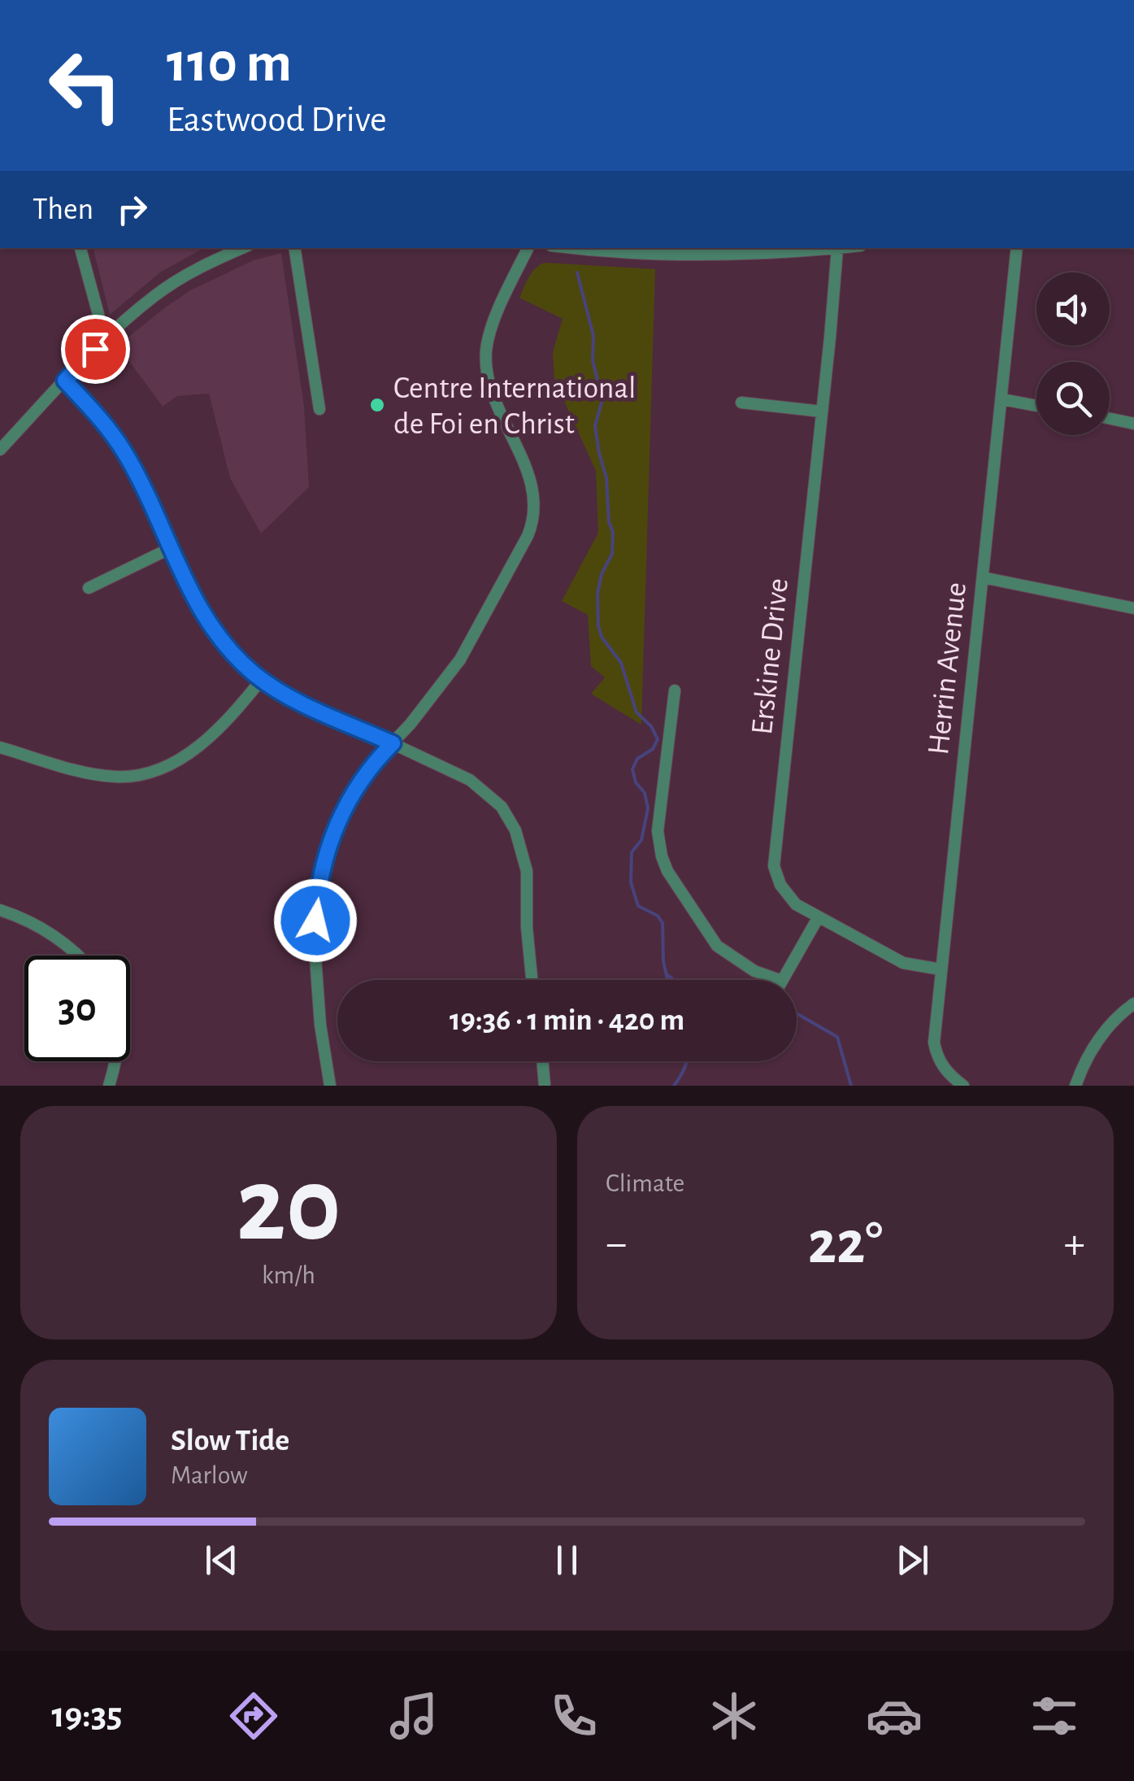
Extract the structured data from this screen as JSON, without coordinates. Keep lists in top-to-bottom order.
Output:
{
  "streets": {
    "street": ["Erskine Drive", "Herrin Avenue"]
  },
  "crossings": [
    ["Erskine Drive", "Herrin Avenue"]
  ],
  "places": ["Centre International de Foi en Christ"],
  "page": {
    "turn": ["110 m", "Eastwood Drive"],
    "then": "Then",
    "limit": "30",
    "trip": "19:36 · 1 min · 420 m",
    "tile": [
      ["20", "km/h"],
      "Climate"
    ],
    "heat": ["−", "22°", "+"],
    "song": ["Slow Tide", "Marlow"],
    "tabs": "19:35"
  }
}
